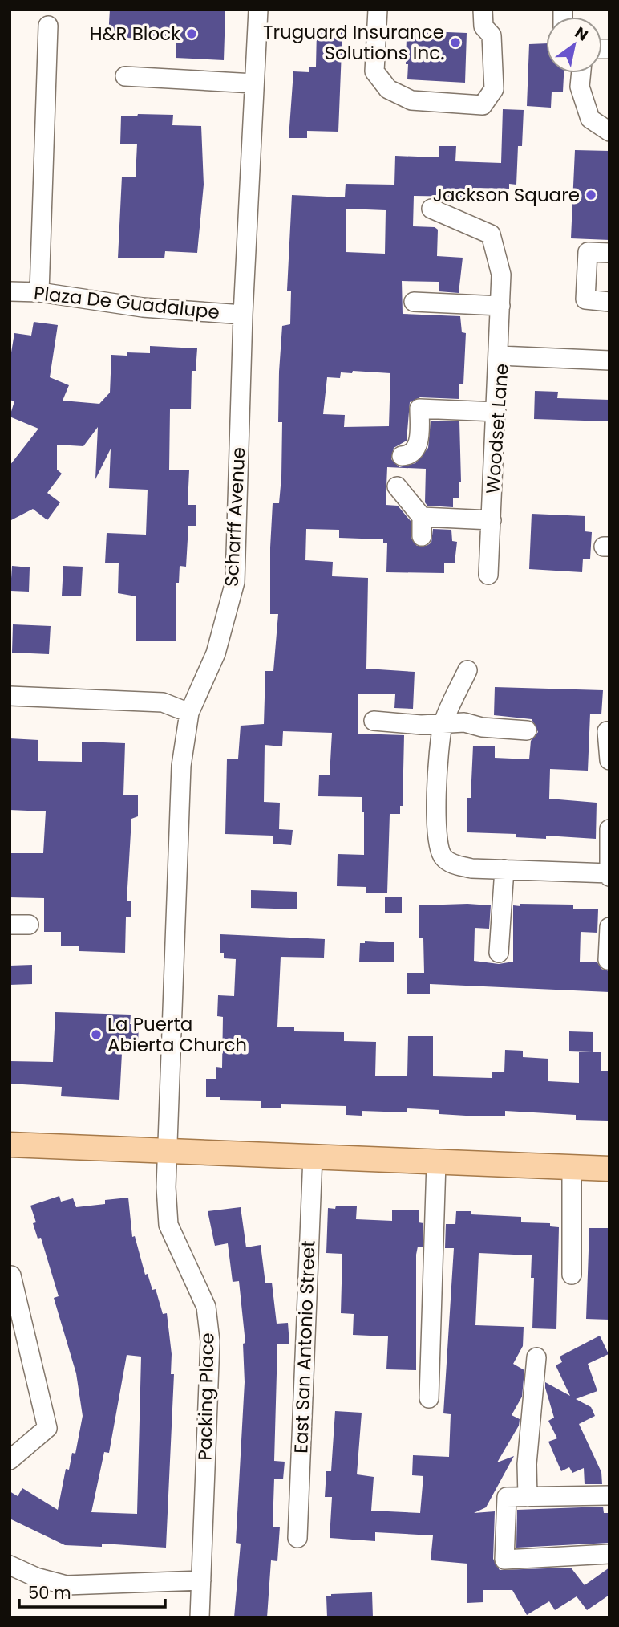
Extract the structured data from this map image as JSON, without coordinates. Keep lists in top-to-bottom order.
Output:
{
  "streets": {
    "street": [
      "Plaza De Guadalupe",
      "Woodset Lane",
      "Scharff Avenue",
      "East San Antonio Street",
      "Packing Place"
    ]
  },
  "crossings": [
    ["Plaza De Guadalupe", "Scharff Avenue"],
    ["Scharff Avenue", "Packing Place"]
  ],
  "places": [
    "H&R Block",
    "Truguard Insurance Solutions Inc.",
    "Jackson Square",
    "La Puerta Abierta Church"
  ],
  "scale_bar": "50 m",
  "north": "top right"
}
